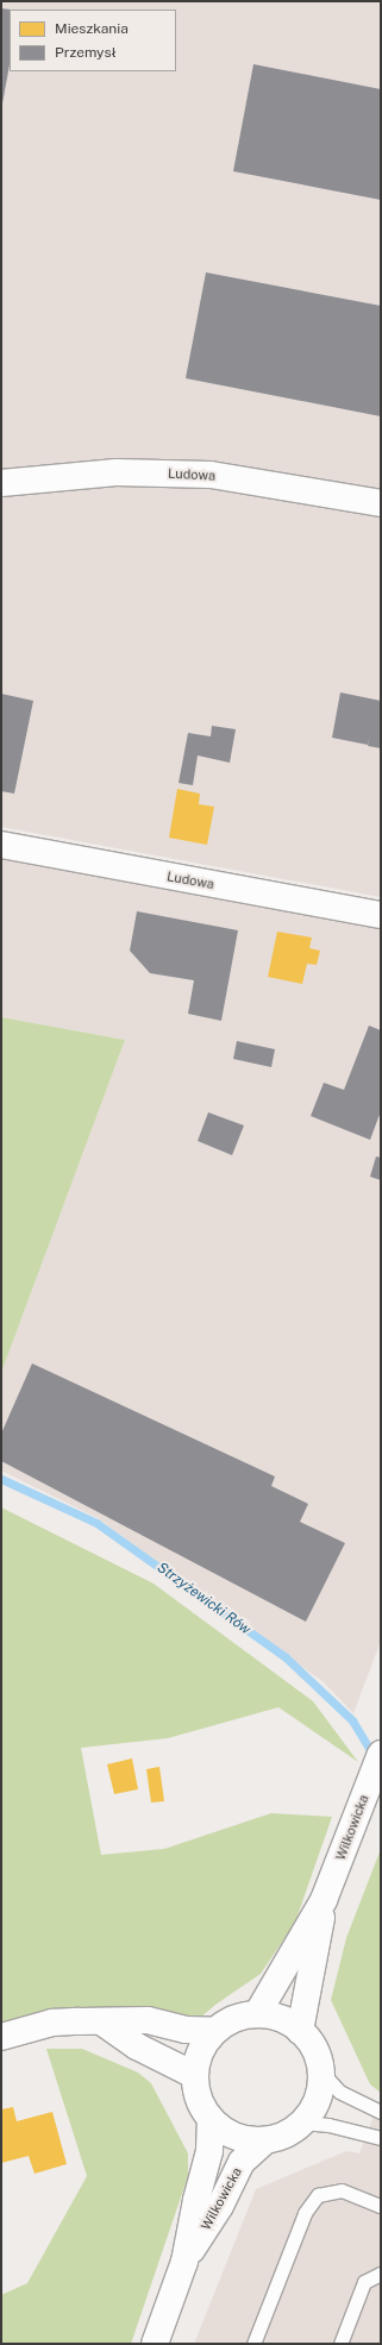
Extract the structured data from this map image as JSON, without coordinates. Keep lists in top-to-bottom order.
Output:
{
  "streets": {
    "main road": ["Ludowa", "Wilkowicka"]
  },
  "water": ["Strzyżewicki Rów"],
  "legend": ["Mieszkania", "Przemysł"]
}
